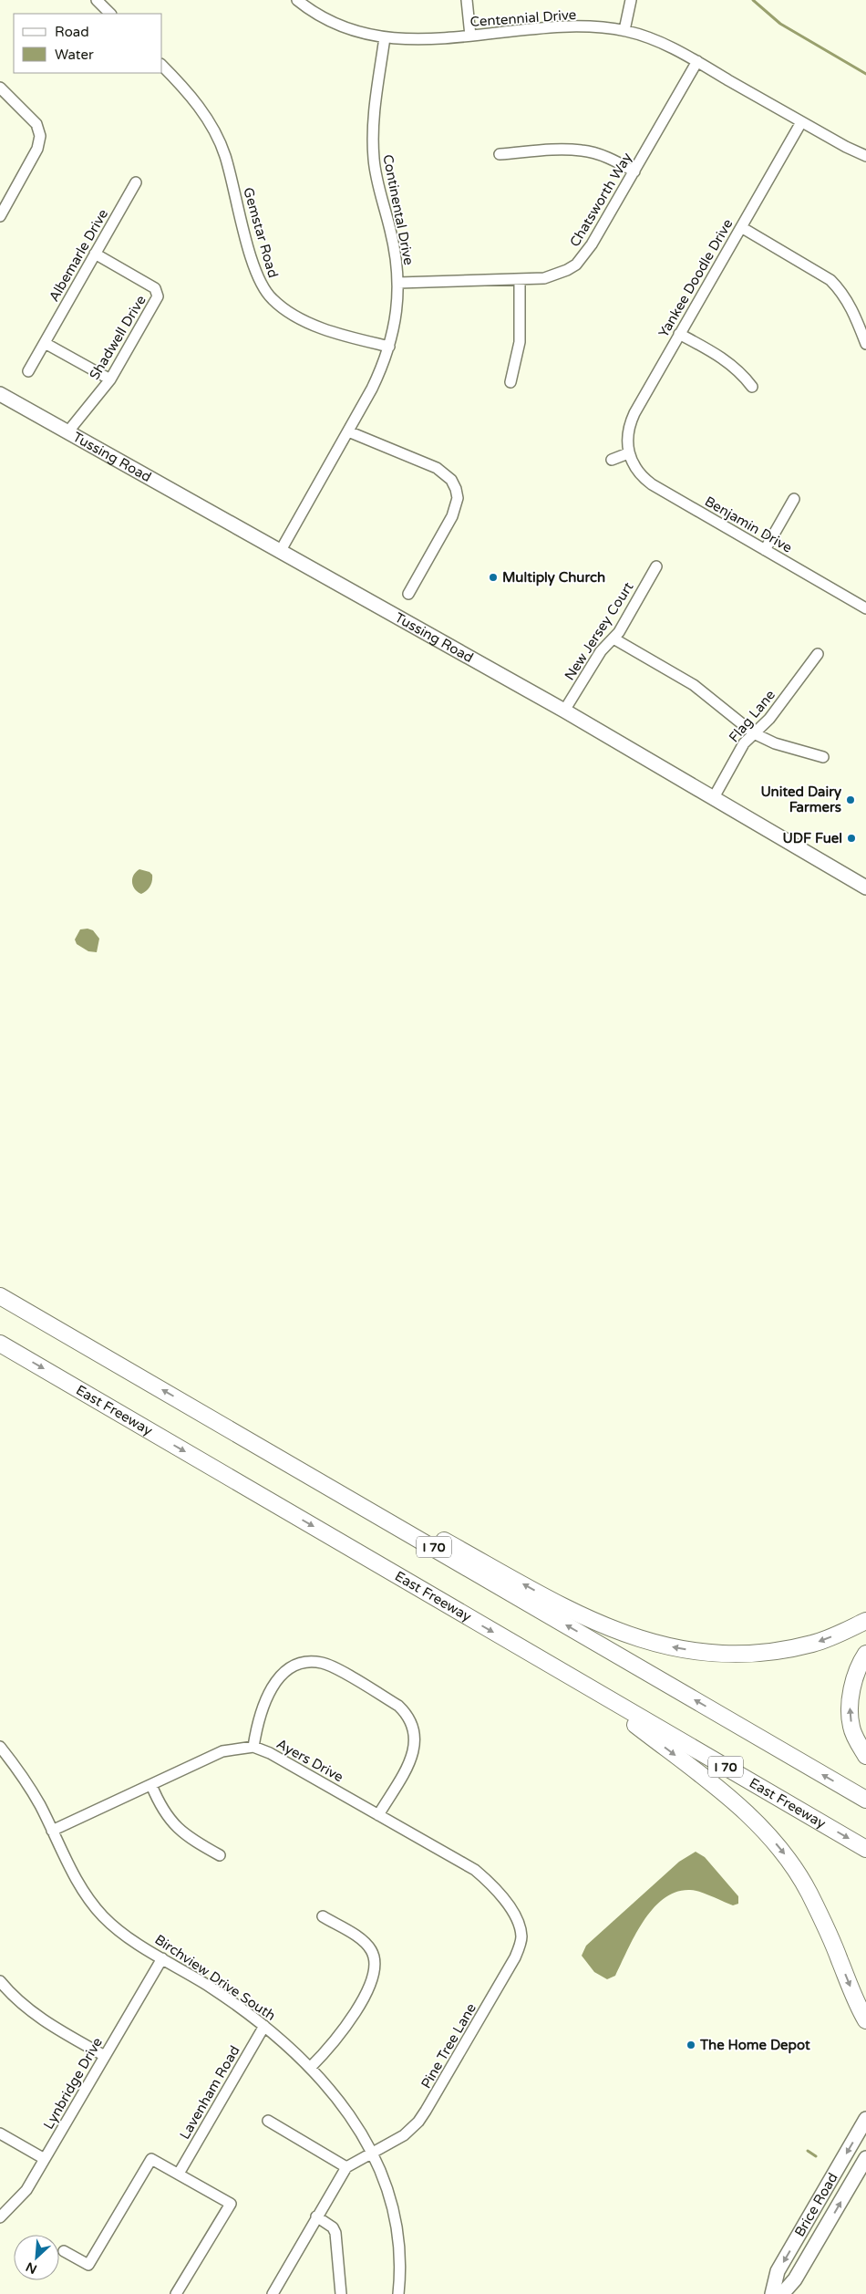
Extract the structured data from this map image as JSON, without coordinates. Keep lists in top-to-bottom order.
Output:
{
  "streets": {
    "highway": ["East Freeway", "I 70"],
    "main road": ["Tussing Road", "Brice Road"],
    "street": [
      "Centennial Drive",
      "Chatsworth Way",
      "Continental Drive",
      "Gemstar Road",
      "Albemarle Drive",
      "Yankee Doodle Drive",
      "Shadwell Drive",
      "Benjamin Drive",
      "New Jersey Court",
      "Flag Lane",
      "Ayers Drive",
      "Birchview Drive South",
      "Pine Tree Lane",
      "Lynbridge Drive",
      "Lavenham Road"
    ]
  },
  "crossings": [
    ["Centennial Drive", "Chatsworth Way"],
    ["Centennial Drive", "Continental Drive"],
    ["Centennial Drive", "Yankee Doodle Drive"],
    ["Chatsworth Way", "Continental Drive"],
    ["Continental Drive", "Gemstar Road"],
    ["Continental Drive", "Tussing Road"],
    ["Albemarle Drive", "Shadwell Drive"],
    ["Yankee Doodle Drive", "Benjamin Drive"],
    ["Shadwell Drive", "Tussing Road"],
    ["Tussing Road", "New Jersey Court"],
    ["Tussing Road", "Flag Lane"],
    ["Ayers Drive", "Birchview Drive South"],
    ["Ayers Drive", "Pine Tree Lane"],
    ["Birchview Drive South", "Pine Tree Lane"],
    ["Birchview Drive South", "Lynbridge Drive"],
    ["Birchview Drive South", "Lavenham Road"]
  ],
  "places": [
    "Multiply Church",
    "United Dairy Farmers",
    "UDF Fuel",
    "The Home Depot"
  ],
  "legend": ["Road", "Water"],
  "north": "bottom left"
}
